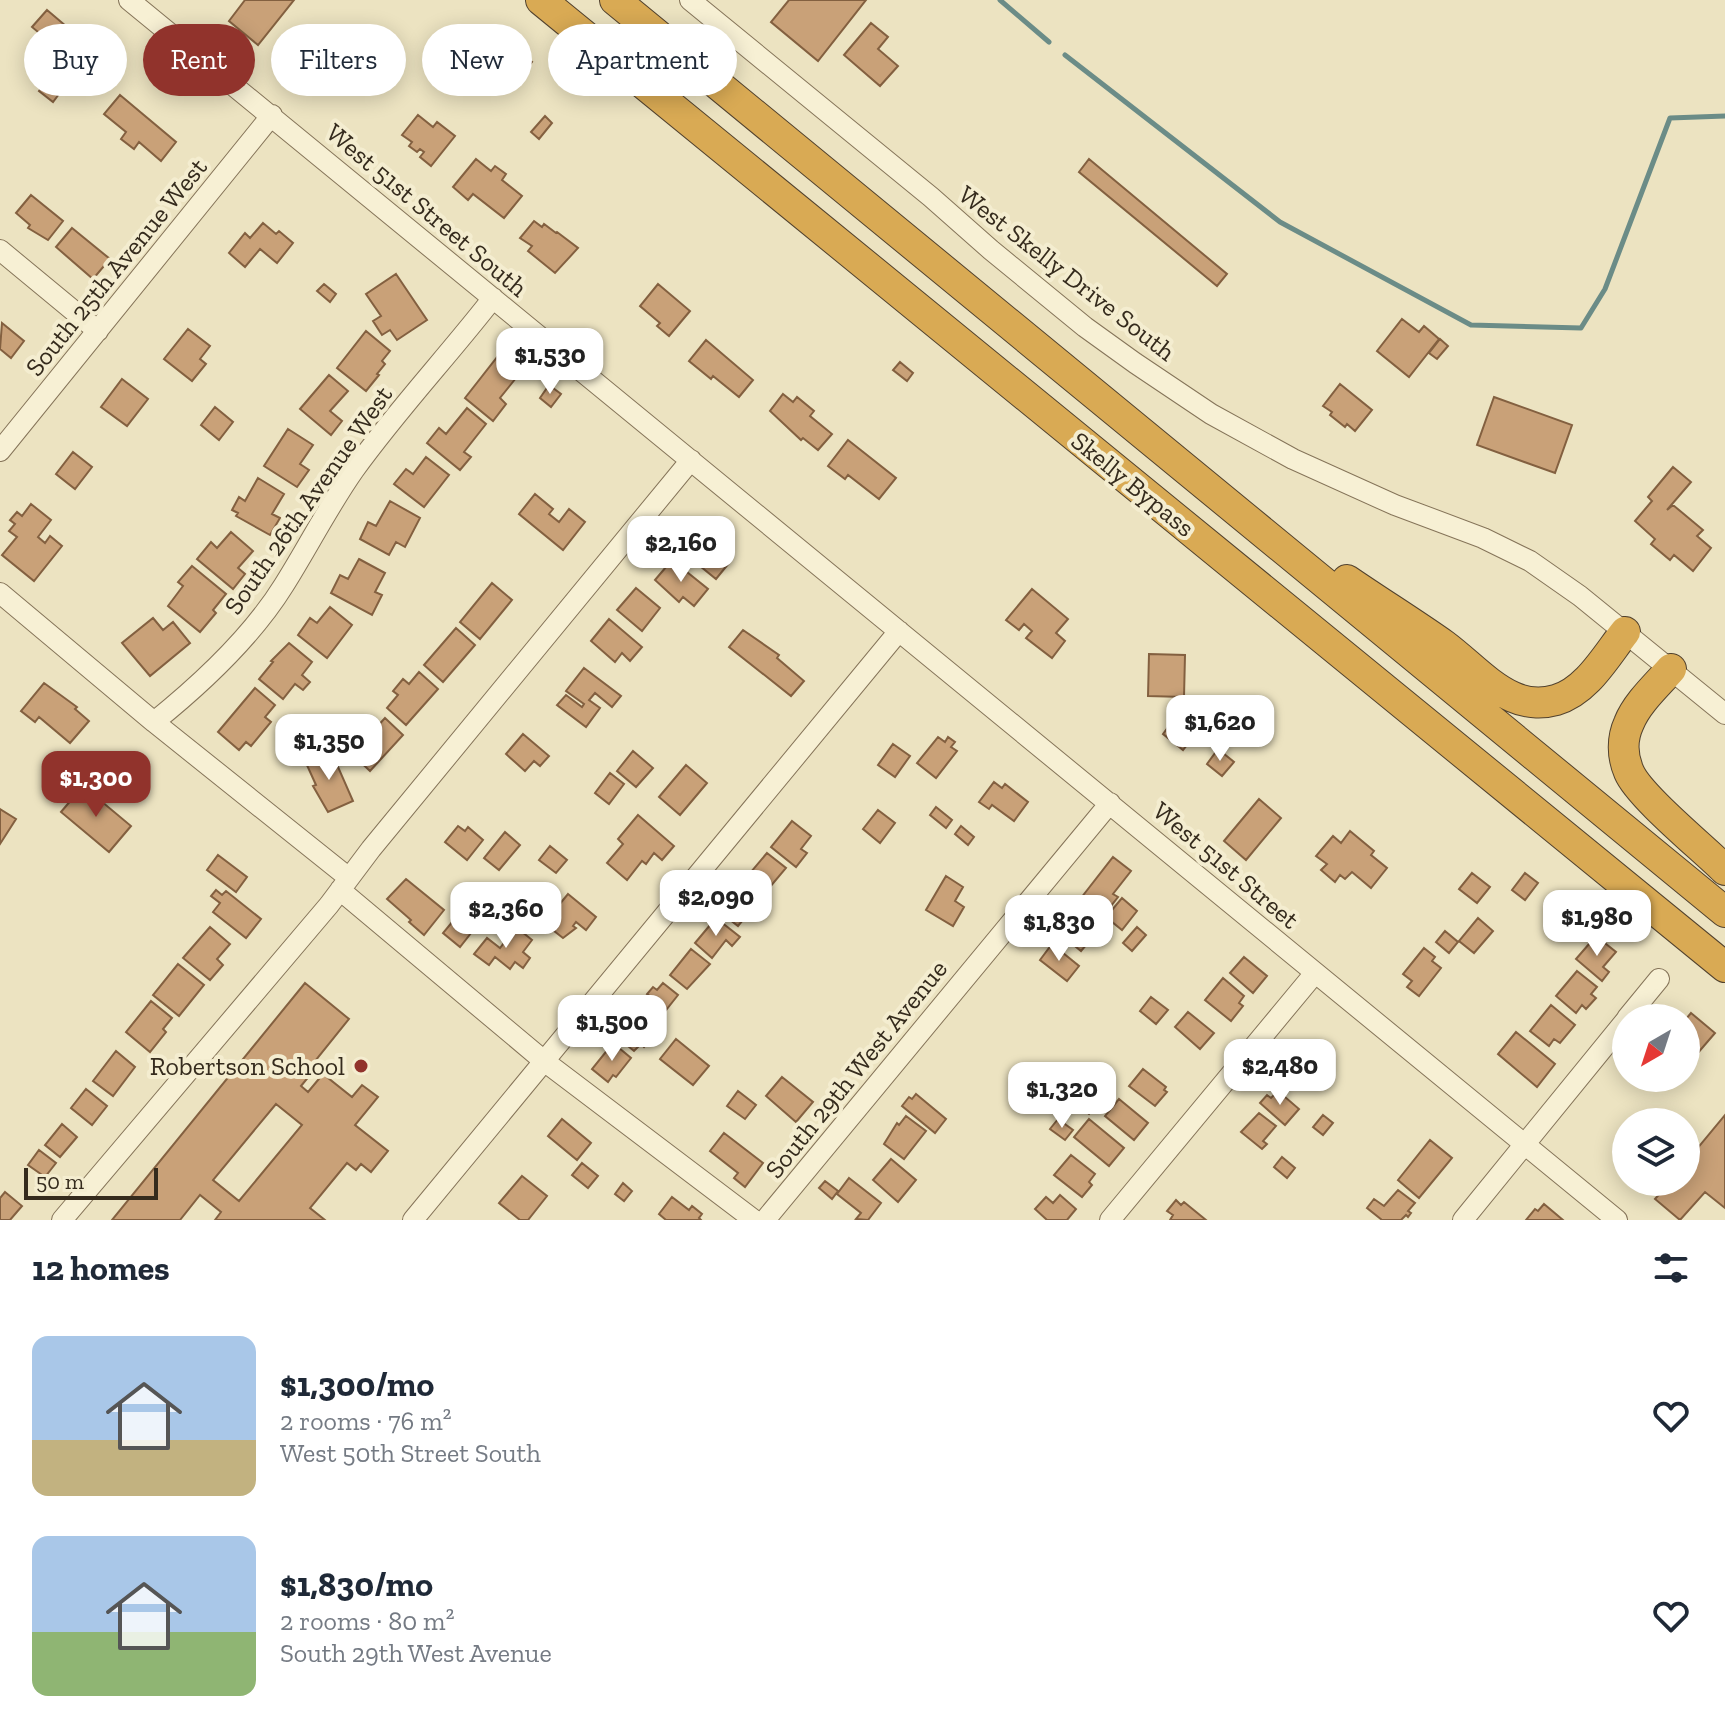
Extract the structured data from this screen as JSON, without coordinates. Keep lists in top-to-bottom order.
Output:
{
  "streets": {
    "highway": ["Skelly Bypass"],
    "street": [
      "West 51st Street South",
      "South 25th Avenue West",
      "West Skelly Drive South",
      "South 26th Avenue West",
      "West 51st Street",
      "South 29th West Avenue"
    ]
  },
  "crossings": [
    ["West 51st Street South", "South 25th Avenue West"],
    ["West 51st Street South", "South 26th Avenue West"],
    ["West 51st Street South", "West 51st Street"],
    ["West 51st Street", "South 29th West Avenue"]
  ],
  "places": ["Robertson School"],
  "scale_bar": "50 m",
  "north": "bottom left",
  "page": {
    "chip": [
      "Buy",
      "Rent",
      "Filters",
      "New",
      "Apartment"
    ],
    "price": [
      "$1,530",
      "$2,160",
      "$1,620",
      "$1,350",
      "$1,300",
      "$2,090",
      "$2,360",
      "$1,980",
      "$1,830",
      "$1,500",
      "$2,480",
      "$1,320"
    ],
    "scale": "50 m",
    "heading": "12 homes",
    "list": [
      {
        "name": "$1,300/mo",
        "note": "2 rooms · 76 m² · West 50th Street South"
      },
      {
        "name": "$1,830/mo",
        "note": "2 rooms · 80 m² · South 29th West Avenue"
      }
    ]
  }
}
